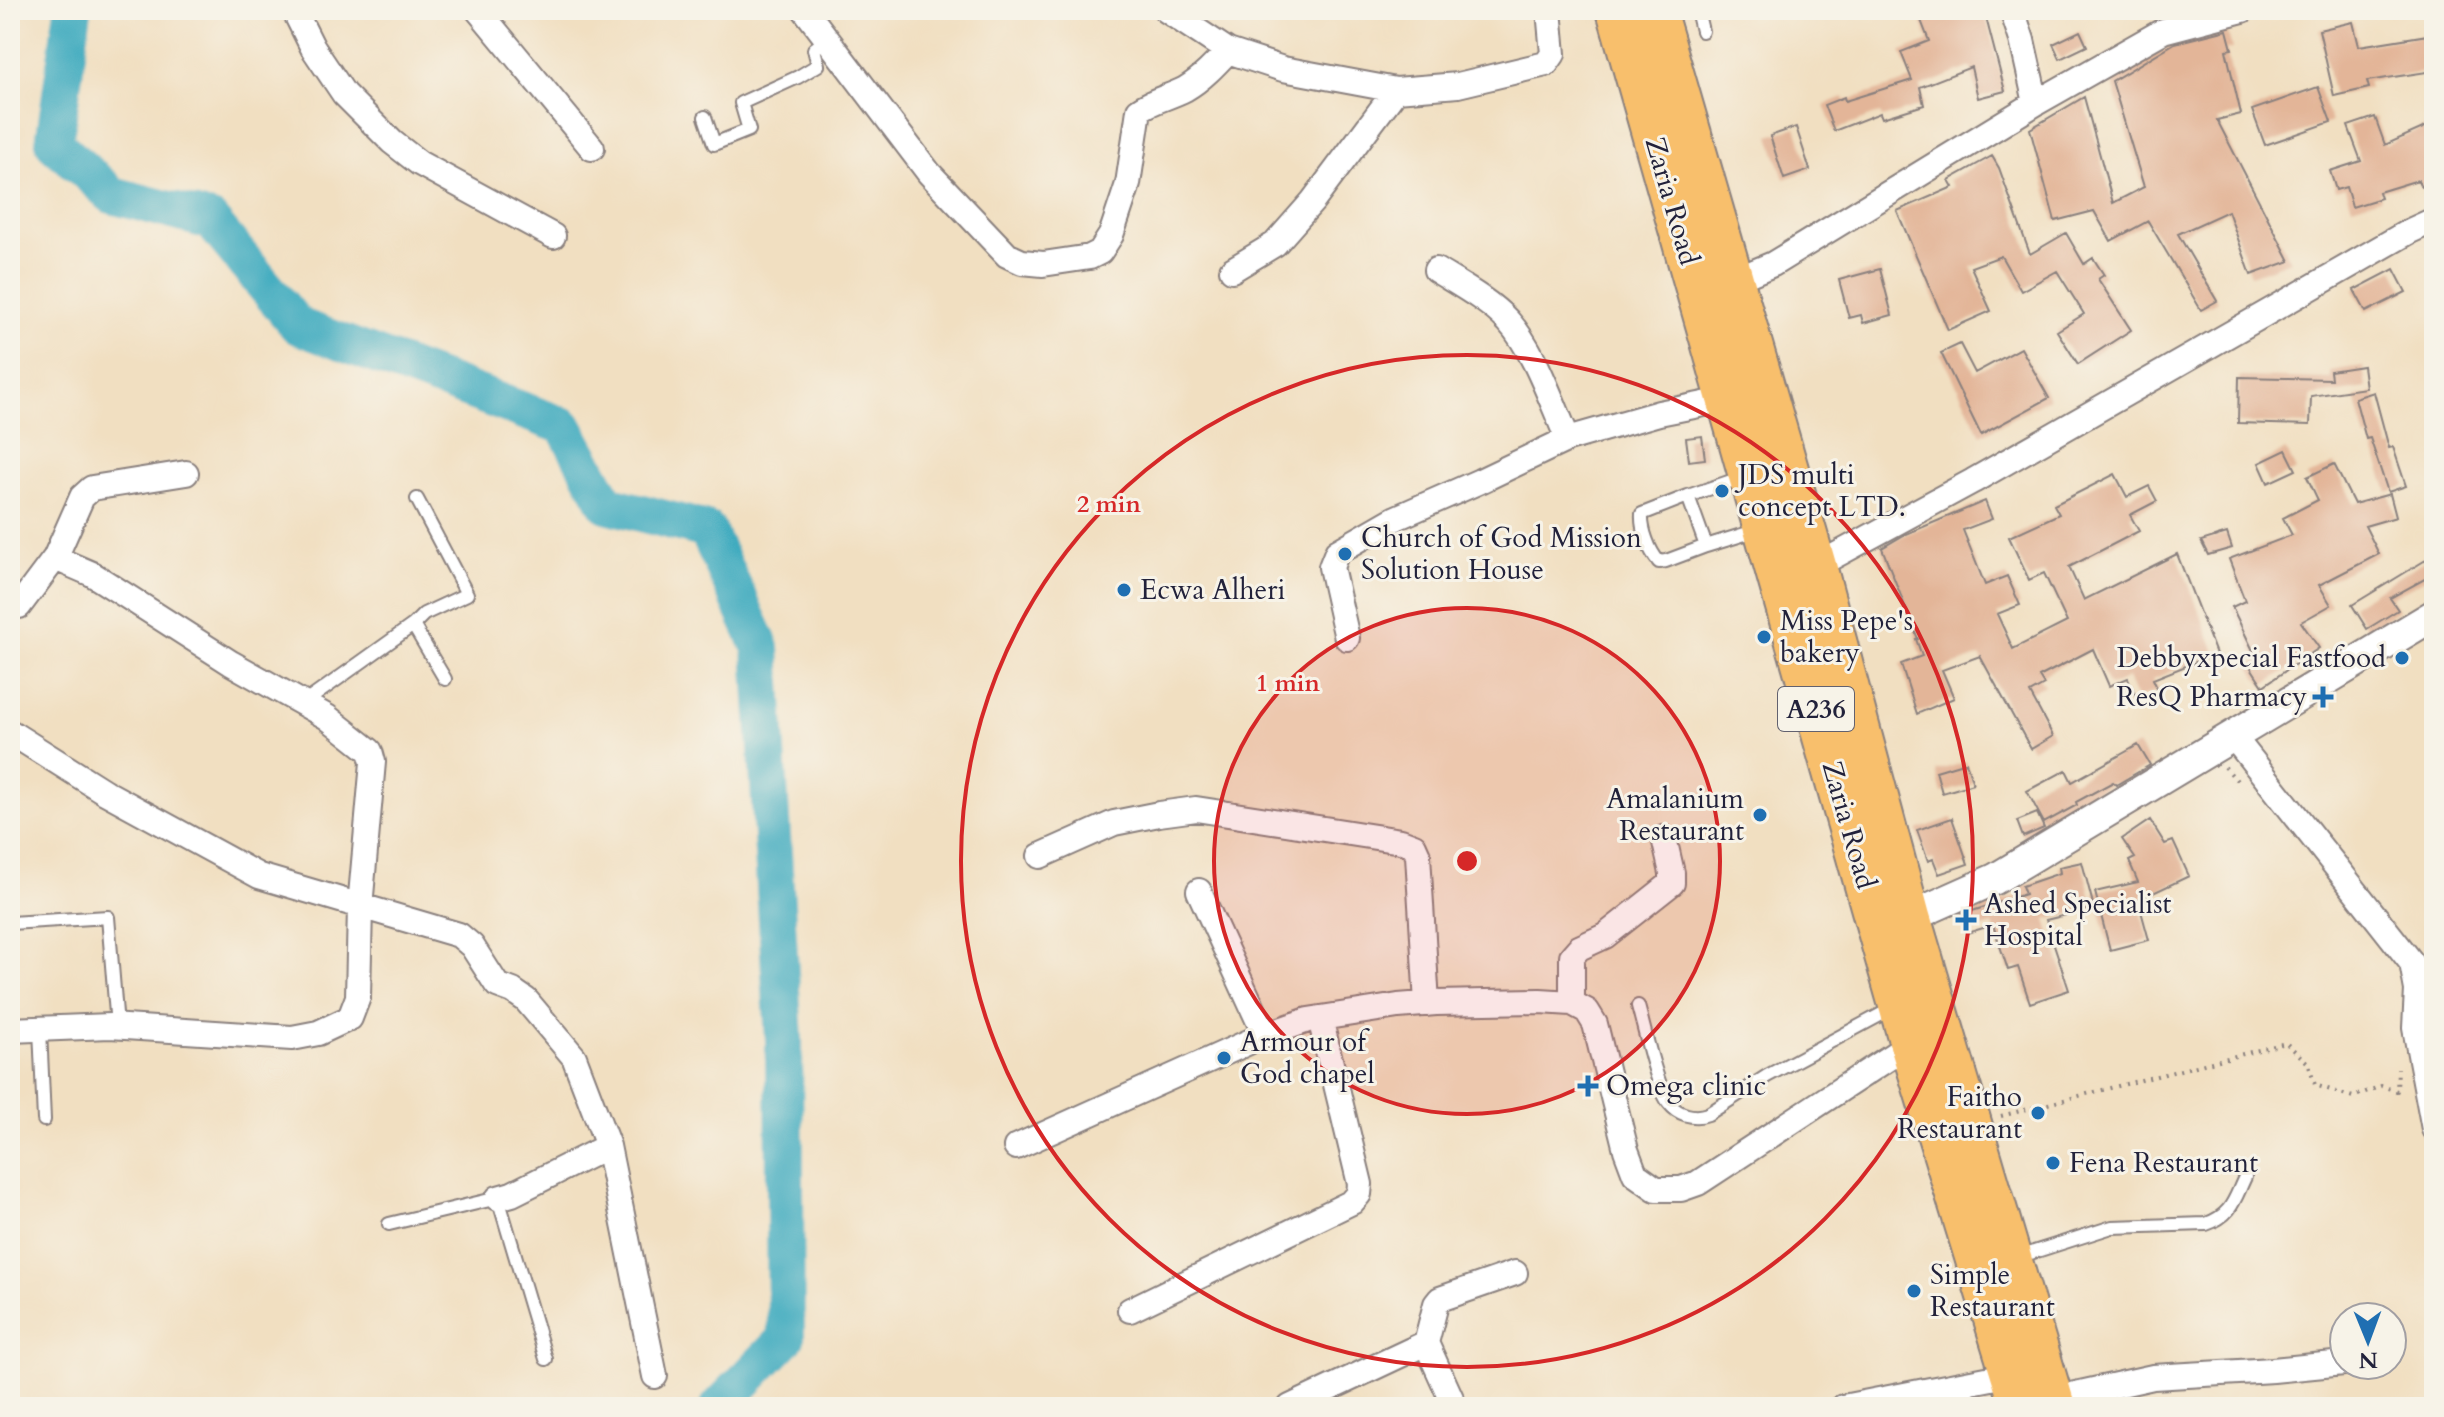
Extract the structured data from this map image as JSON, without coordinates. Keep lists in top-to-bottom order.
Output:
{
  "streets": {
    "highway": ["Zaria Road", "A236"]
  },
  "crossings": [
    ["Zaria Road", "A236"]
  ],
  "places": {
    "other": [
      "JDS multi concept LTD.",
      "Church of God Mission Solution House",
      "Ecwa Alheri",
      "Miss Pepe's bakery",
      "Debbyxpecial Fastfood",
      "Amalanium Restaurant",
      "Armour of God chapel",
      "Faitho Restaurant",
      "Fena Restaurant",
      "Simple Restaurant"
    ],
    "health": ["ResQ Pharmacy", "Ashed Specialist Hospital", "Omega clinic"]
  },
  "north": "bottom",
  "rings": ["2 min", "1 min"]
}
